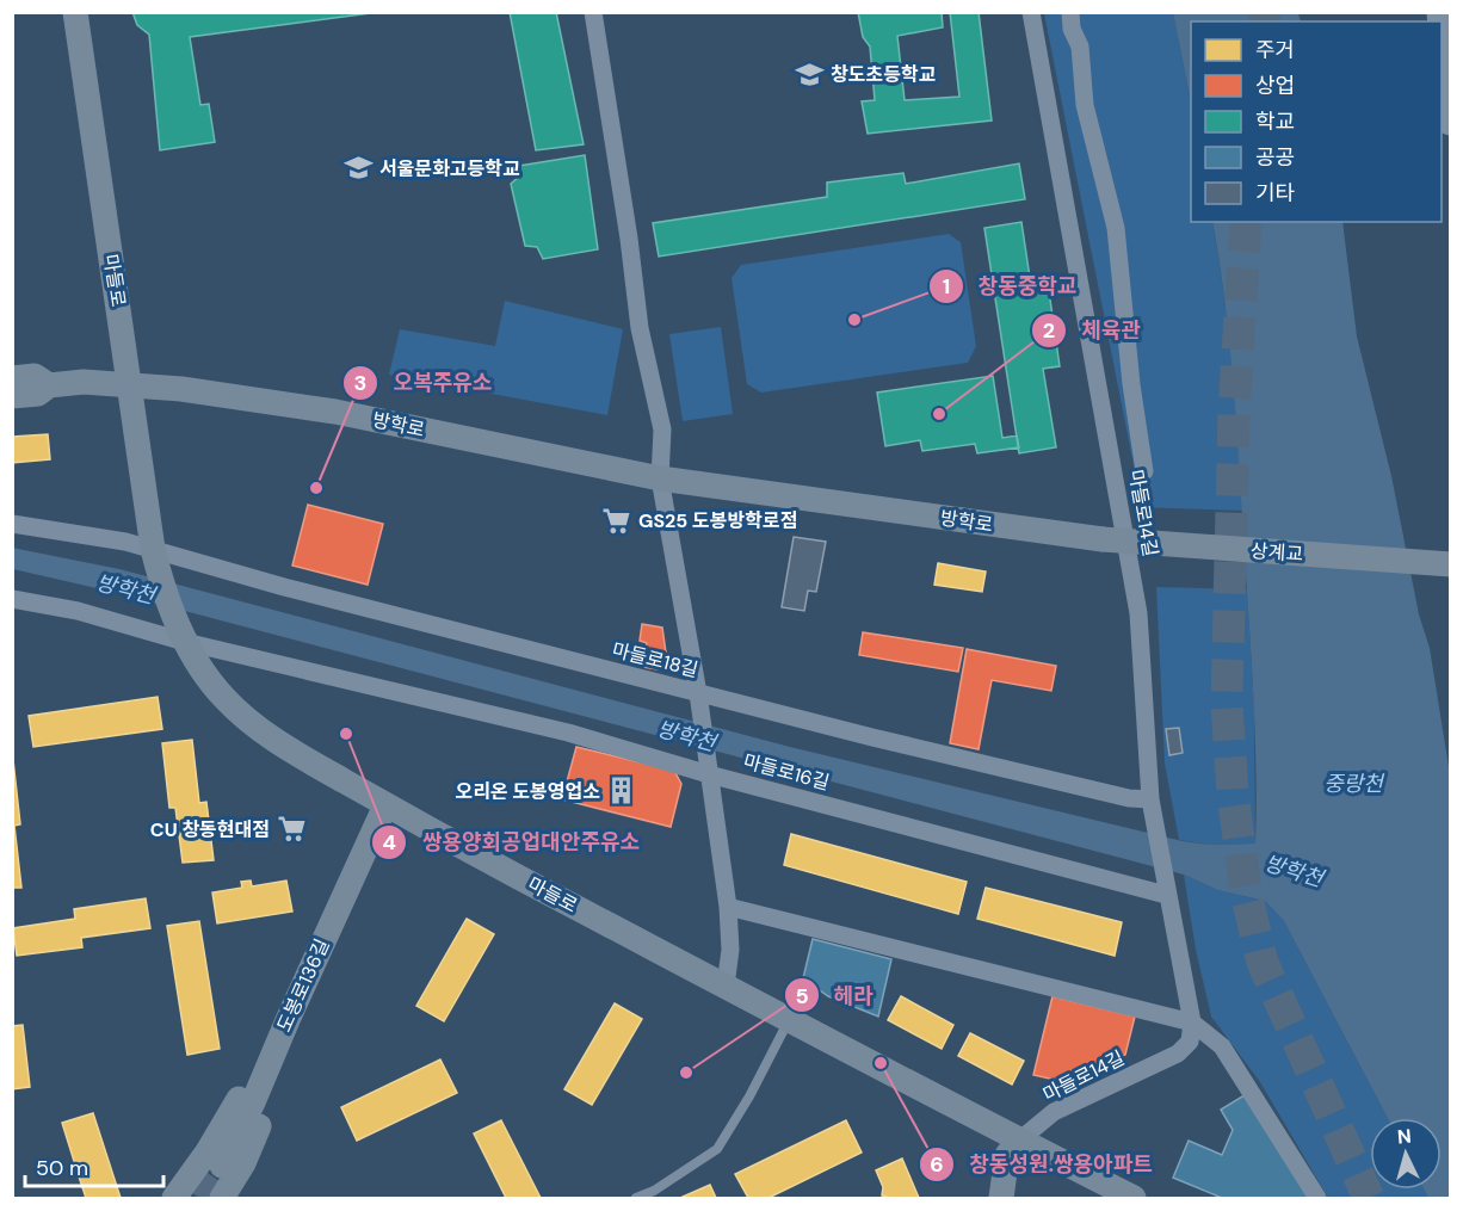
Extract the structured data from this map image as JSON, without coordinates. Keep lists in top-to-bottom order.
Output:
{
  "streets": {
    "main road": [
      "마들로",
      "방학로",
      "상계교",
      "도봉로136길"
    ],
    "street": ["마들로14길", "마들로18길", "마들로16길"]
  },
  "crossings": [
    ["마들로", "방학로"],
    ["마들로", "마들로14길"],
    ["마들로", "마들로18길"],
    ["마들로", "마들로16길"],
    ["마들로", "도봉로136길"],
    ["방학로", "상계교"],
    ["마들로14길", "마들로18길"],
    ["마들로14길", "마들로16길"]
  ],
  "water": ["방학천", "중랑천"],
  "places": {
    "school or university": ["창도초등학교", "서울문화고등학교"],
    "other": [
      "창동중학교",
      "체육관",
      "오복주유소",
      "쌍용양회공업대안주유소",
      "창동성원.쌍용아파트",
      "헤라"
    ],
    "supermarket": ["GS25 도봉방학로점", "CU 창동현대점"],
    "building": ["오리온 도봉영업소"]
  },
  "legend": [
    "주거",
    "상업",
    "학교",
    "공공",
    "기타"
  ],
  "scale_bar": "50 m",
  "north": "top"
}
